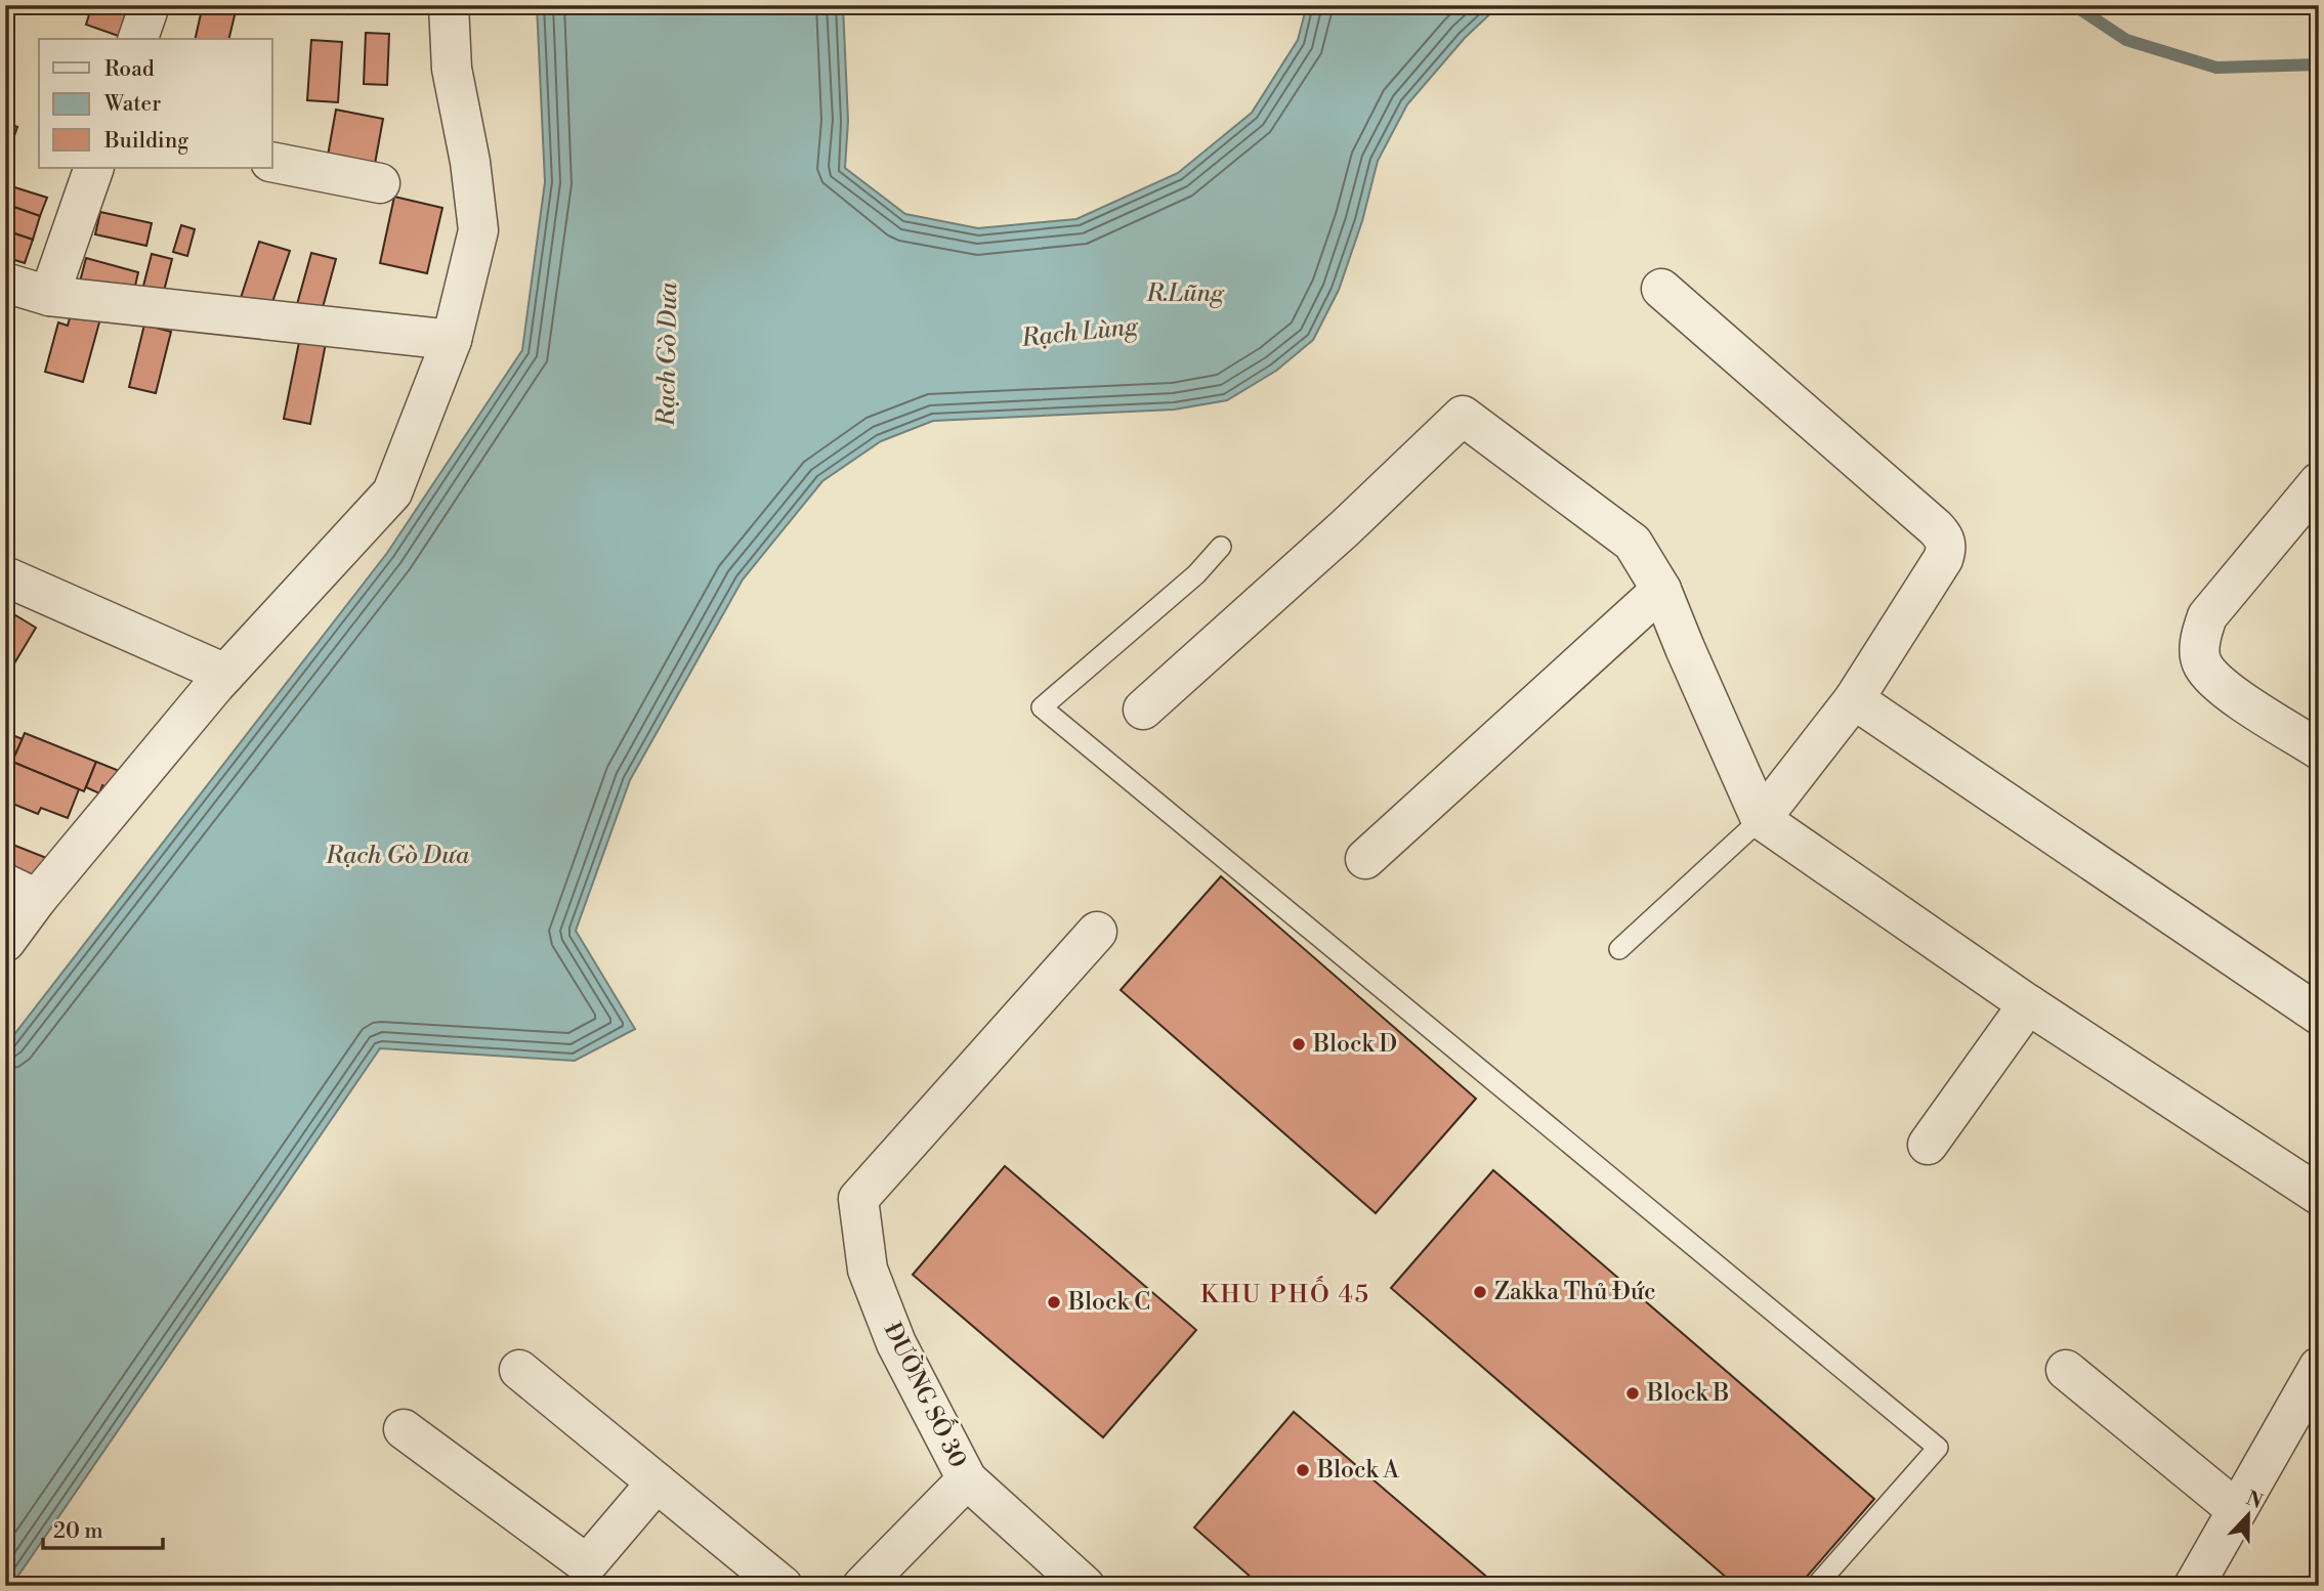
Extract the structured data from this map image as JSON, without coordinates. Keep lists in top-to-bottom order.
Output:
{
  "streets": {
    "street": ["ĐƯỜNG SỐ 30"]
  },
  "districts": ["KHU PHỐ 45"],
  "water": ["R.Lũng", "Rạch Lùng", "Rạch Gò Dưa"],
  "places": [
    "Block D",
    "Zakka Thủ Đức",
    "Block C",
    "Block B",
    "Block A"
  ],
  "legend": ["Road", "Water", "Building"],
  "scale_bar": "20 m",
  "north": "top"
}
